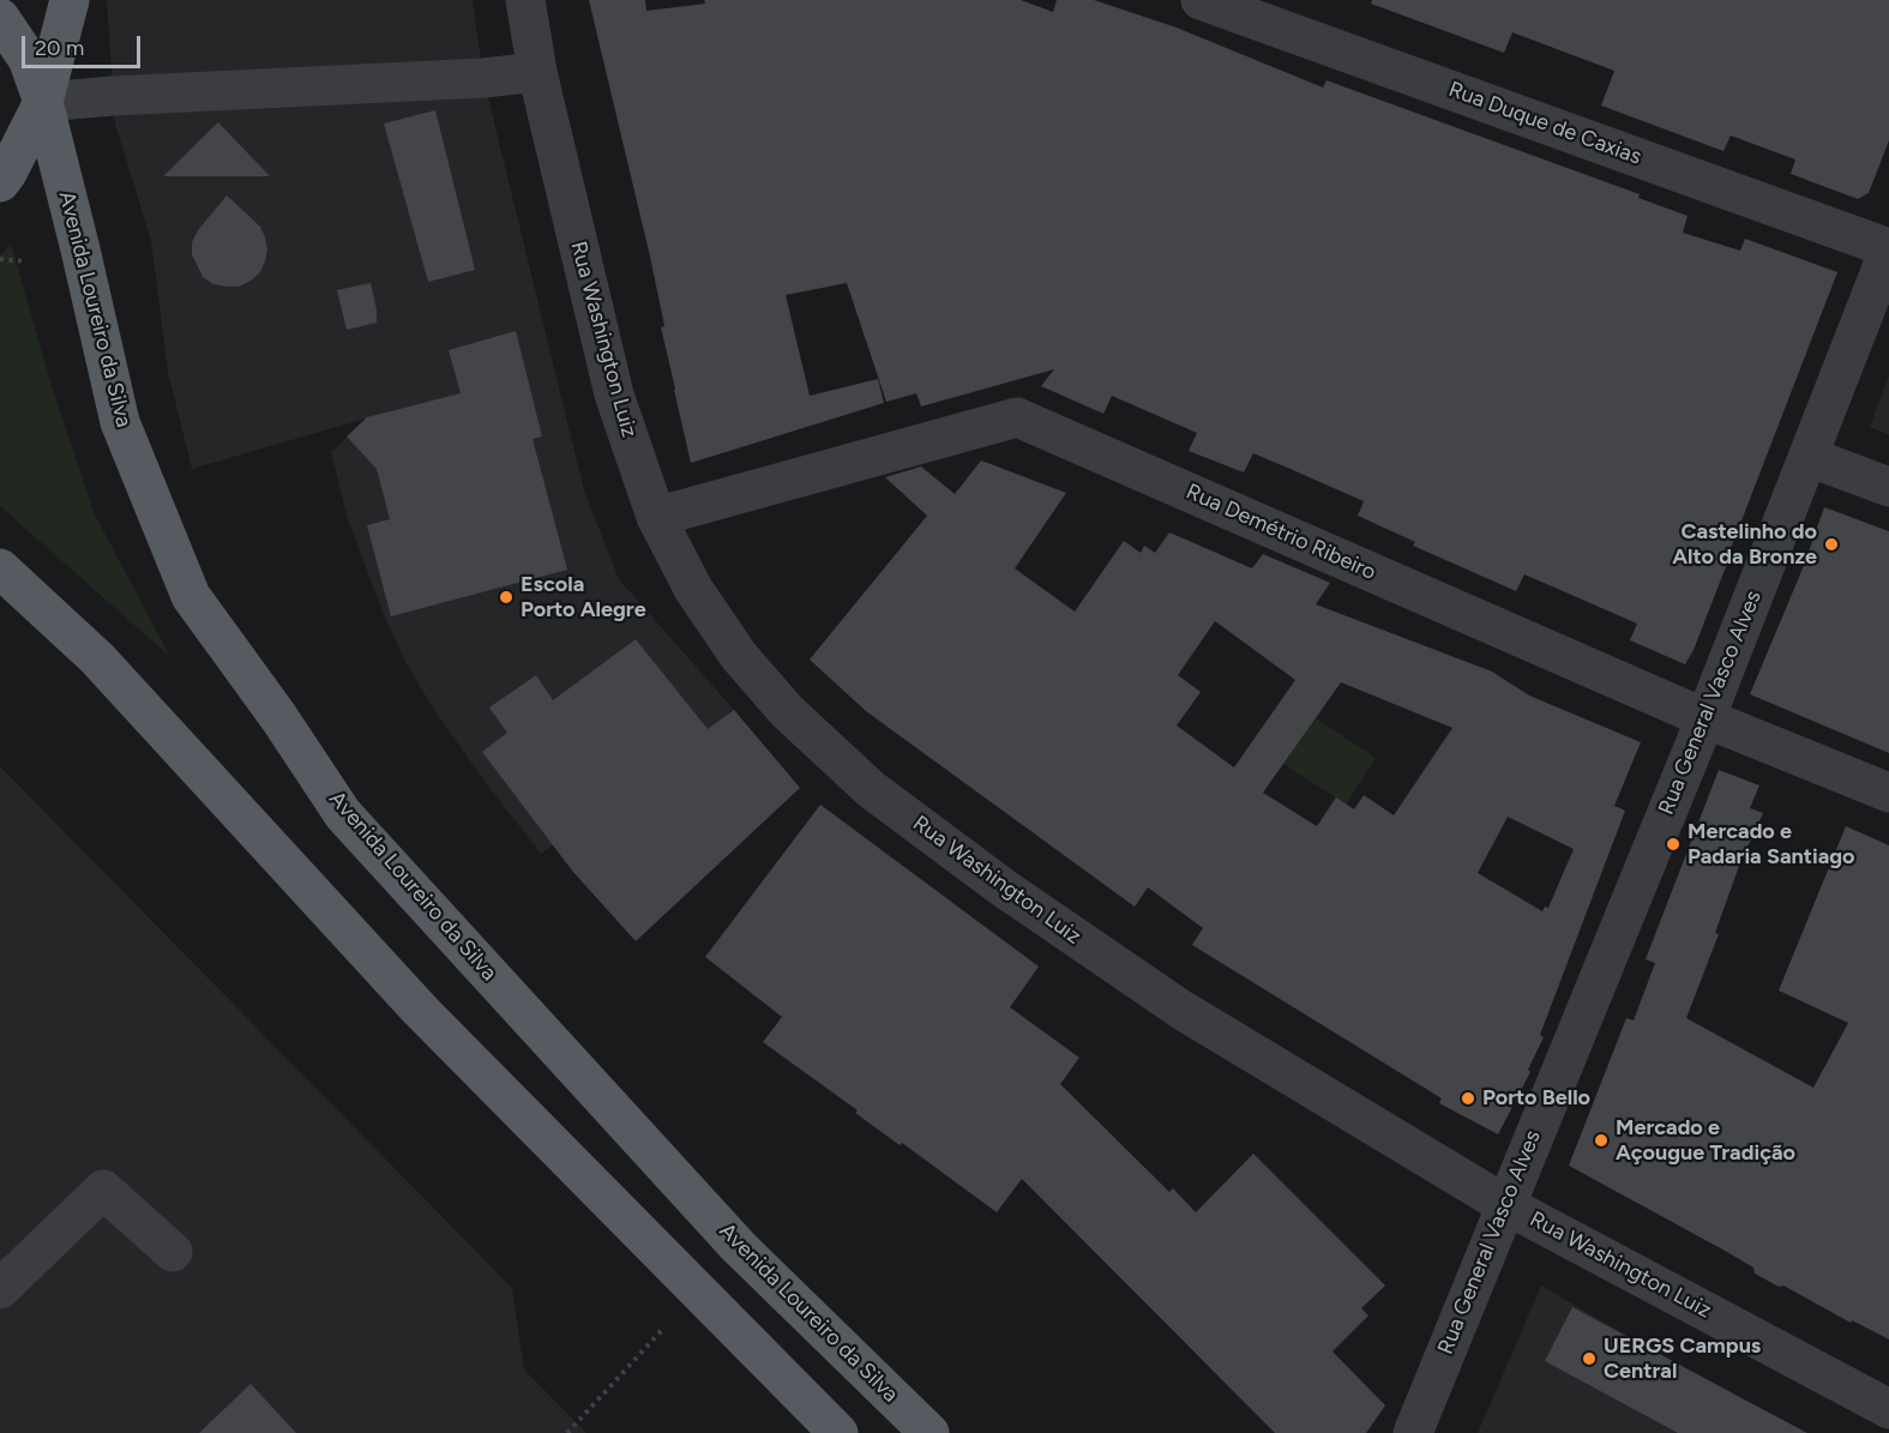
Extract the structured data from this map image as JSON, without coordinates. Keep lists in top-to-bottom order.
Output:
{
  "streets": {
    "main road": ["Avenida Loureiro da Silva"],
    "street": [
      "Rua Duque de Caxias",
      "Rua Washington Luiz",
      "Rua Demétrio Ribeiro",
      "Rua General Vasco Alves"
    ]
  },
  "crossings": [
    ["Rua Duque de Caxias", "Rua General Vasco Alves"],
    ["Rua Washington Luiz", "Rua Demétrio Ribeiro"],
    ["Rua Washington Luiz", "Rua General Vasco Alves"],
    ["Rua Demétrio Ribeiro", "Rua General Vasco Alves"]
  ],
  "places": [
    "Castelinho do Alto da Bronze",
    "Escola Porto Alegre",
    "Mercado e Padaria Santiago",
    "Porto Bello",
    "Mercado e Açougue Tradição",
    "UERGS Campus Central"
  ],
  "scale_bar": "20 m"
}
